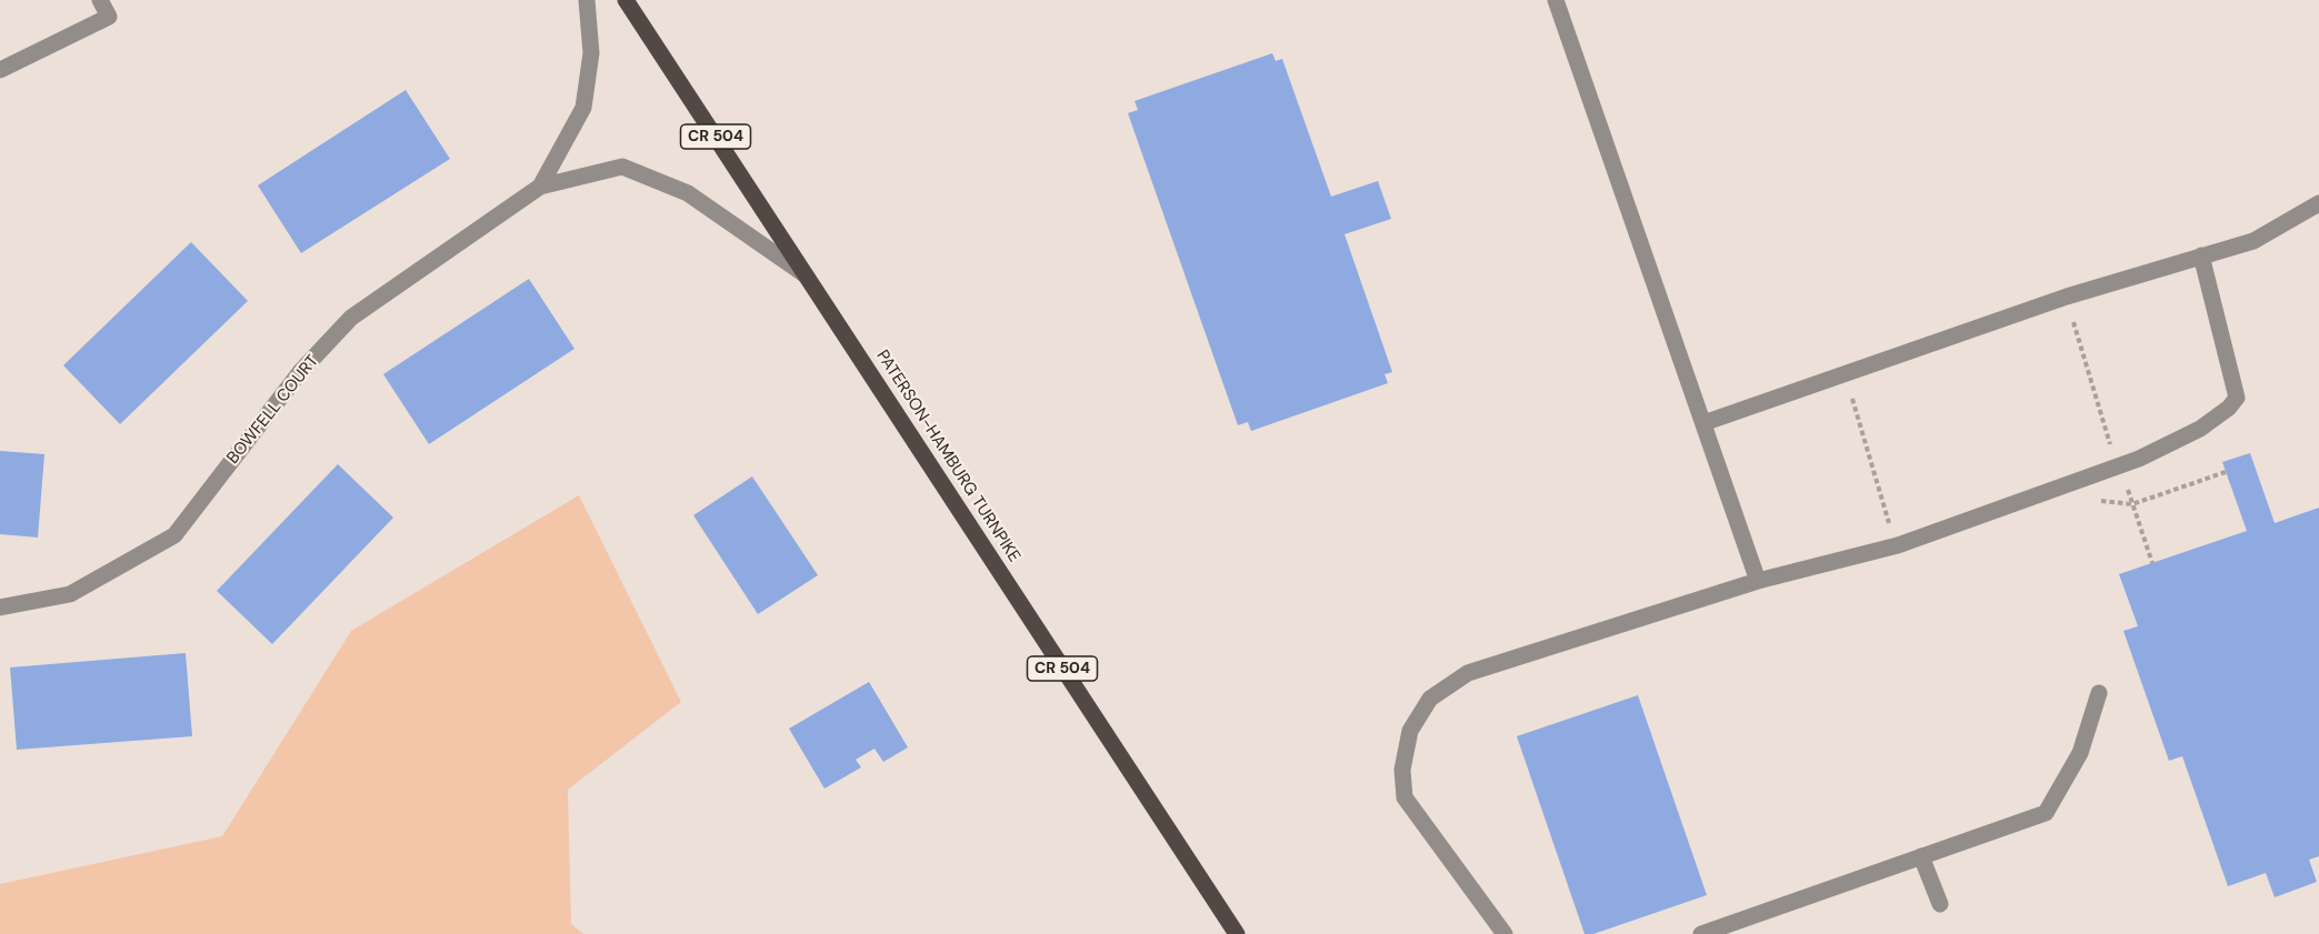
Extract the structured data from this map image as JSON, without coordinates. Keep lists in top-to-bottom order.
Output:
{
  "streets": {
    "main road": ["CR 504", "PATERSON-HAMBURG TURNPIKE"],
    "street": ["BOWFELL COURT"]
  },
  "crossings": [
    ["BOWFELL COURT", "PATERSON-HAMBURG TURNPIKE"]
  ]
}
